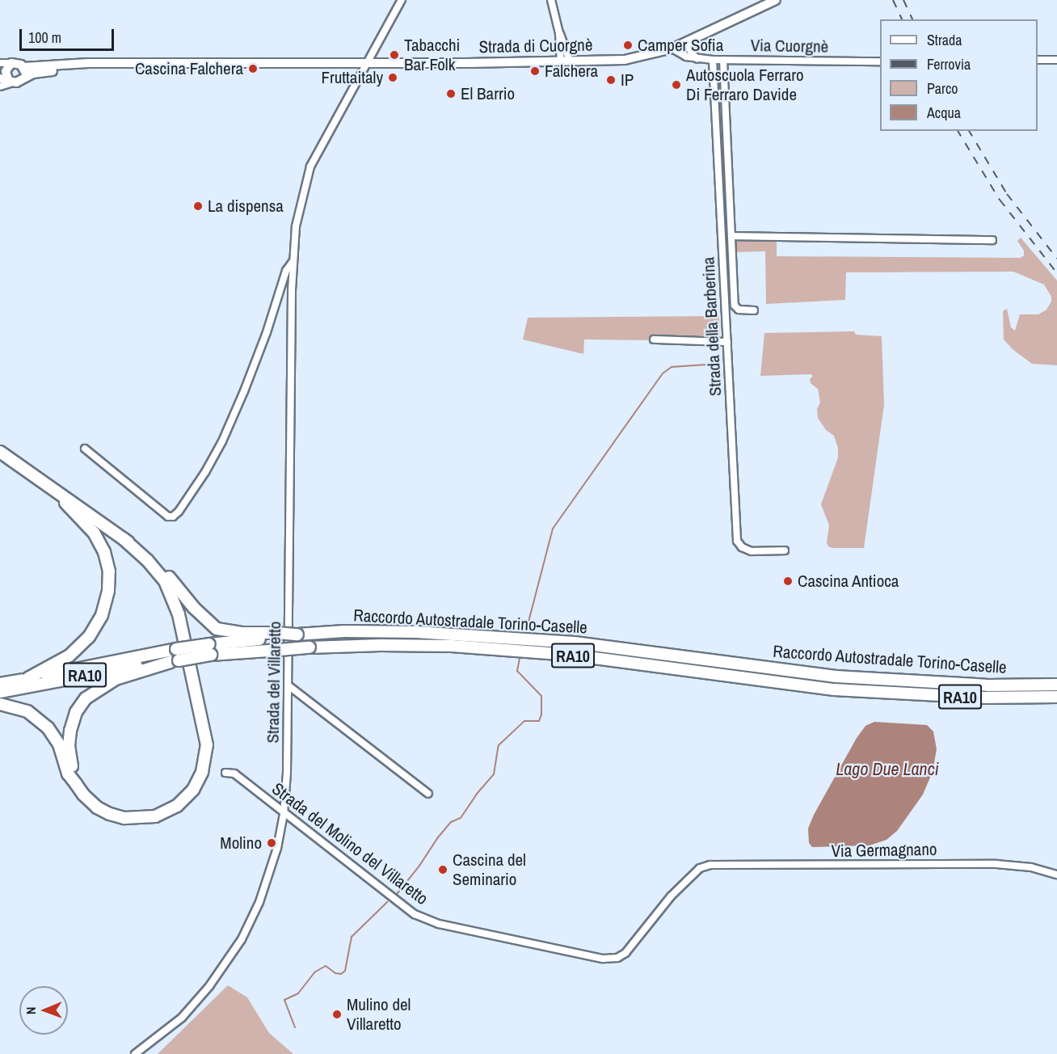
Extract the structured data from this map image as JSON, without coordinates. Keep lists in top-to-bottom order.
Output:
{
  "streets": {
    "highway": ["Raccordo Autostradale Torino-Caselle", "RA10"],
    "main road": ["Strada di Cuorgnè"],
    "street": [
      "Via Cuorgnè",
      "Strada della Barberina",
      "Strada del Villaretto",
      "Strada del Molino del Villaretto",
      "Via Germagnano"
    ]
  },
  "crossings": [
    ["Strada di Cuorgnè", "Via Cuorgnè"],
    ["Strada di Cuorgnè", "Strada del Villaretto"],
    ["Via Cuorgnè", "Strada della Barberina"],
    ["Strada del Villaretto", "Strada del Molino del Villaretto"],
    ["Strada del Molino del Villaretto", "Via Germagnano"]
  ],
  "water": ["Lago Due Lanci"],
  "places": [
    "Camper Sofia",
    "Tabacchi Bar Folk",
    "Cascina Falchera",
    "Falchera",
    "Fruttaitaly",
    "IP",
    "Autoscuola Ferraro Di Ferraro Davide",
    "El Barrio",
    "La dispensa",
    "Cascina Antioca",
    "Molino",
    "Cascina del Seminario",
    "Mulino del Villaretto"
  ],
  "legend": [
    "Strada",
    "Ferrovia",
    "Parco",
    "Acqua"
  ],
  "scale_bar": "100 m",
  "north": "left"
}
